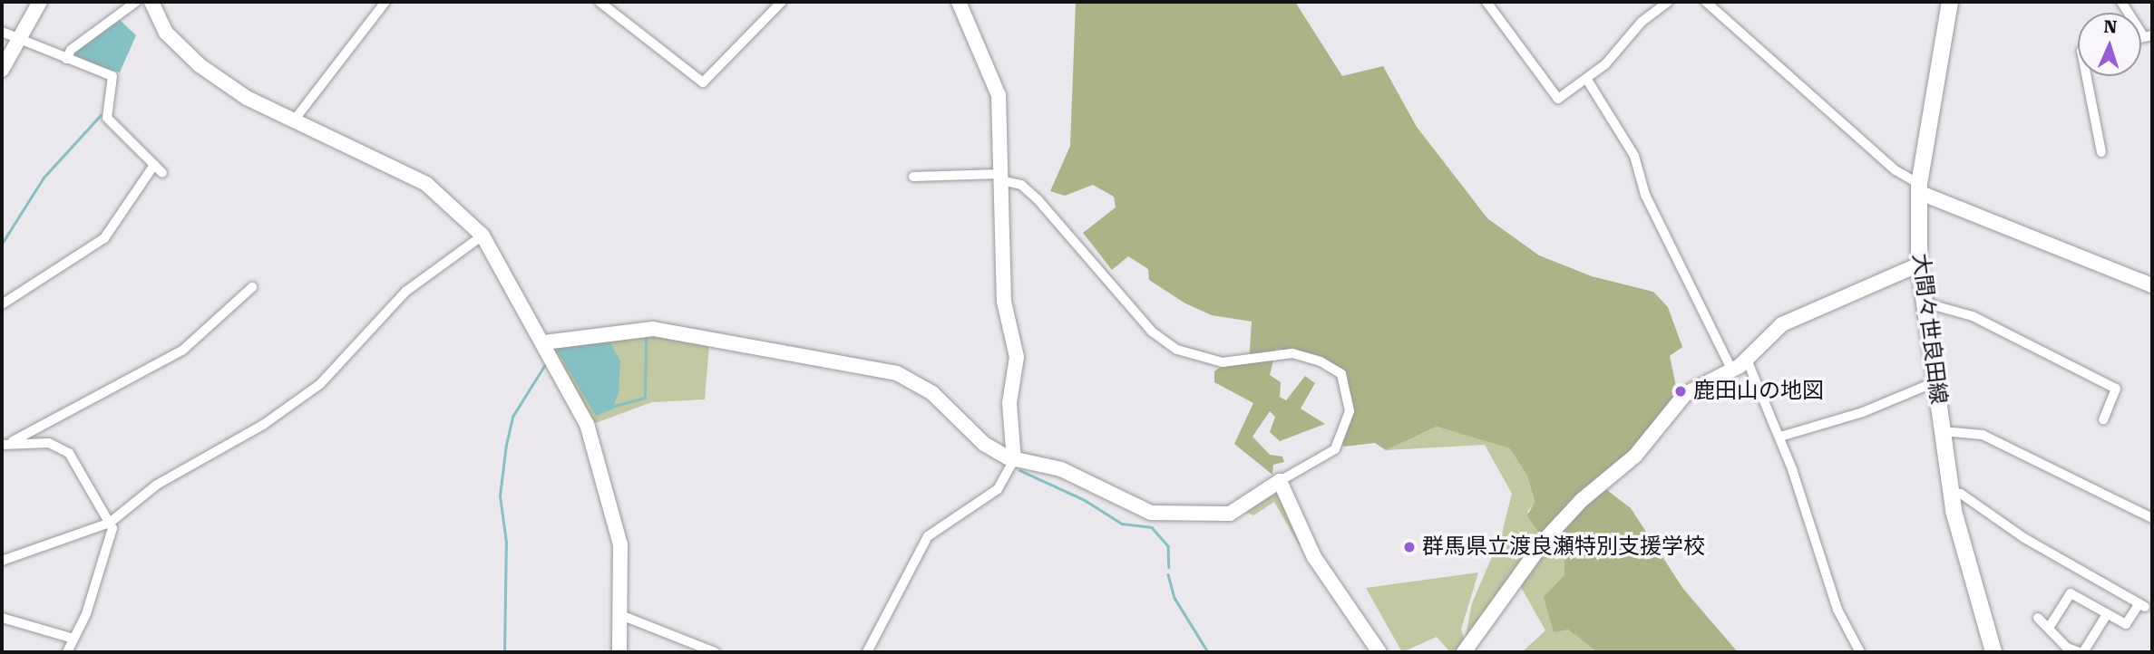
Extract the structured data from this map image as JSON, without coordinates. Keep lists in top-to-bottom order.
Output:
{
  "streets": {
    "main road": ["大間々世良田線"]
  },
  "places": ["鹿田山の地図", "群馬県立渡良瀬特別支援学校"],
  "north": "top"
}
